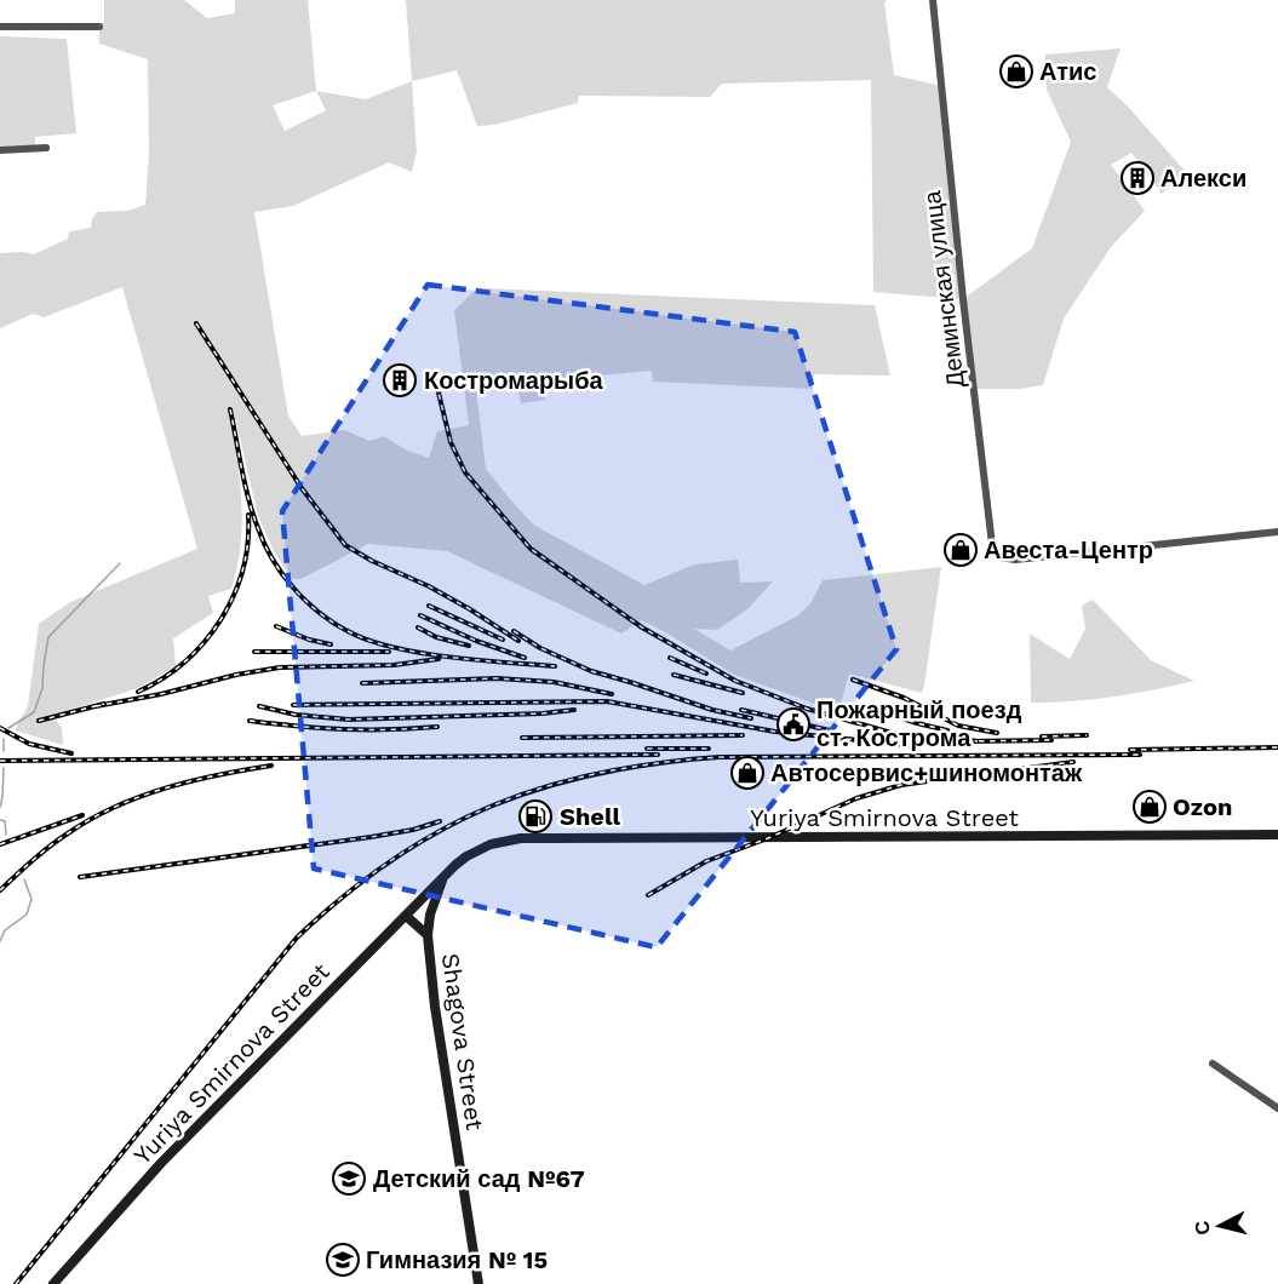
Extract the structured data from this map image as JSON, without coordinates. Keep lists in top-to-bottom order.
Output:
{
  "streets": {
    "main road": ["Yuriya Smirnova Street", "Shagova Street"],
    "street": ["Деминская улица"]
  },
  "crossings": [
    ["Yuriya Smirnova Street", "Shagova Street"]
  ],
  "places": {
    "shop": [
      "Атис",
      "Авеста-Центр",
      "Автосервис+шиномонтаж",
      "Ozon"
    ],
    "building": ["Алекси", "Костромарыба"],
    "public building": ["Пожарный поезд ст. Кострома"],
    "fuel station": ["Shell"],
    "school or university": ["Детский сад №67", "Гимназия № 15"]
  },
  "north": "left"
}
